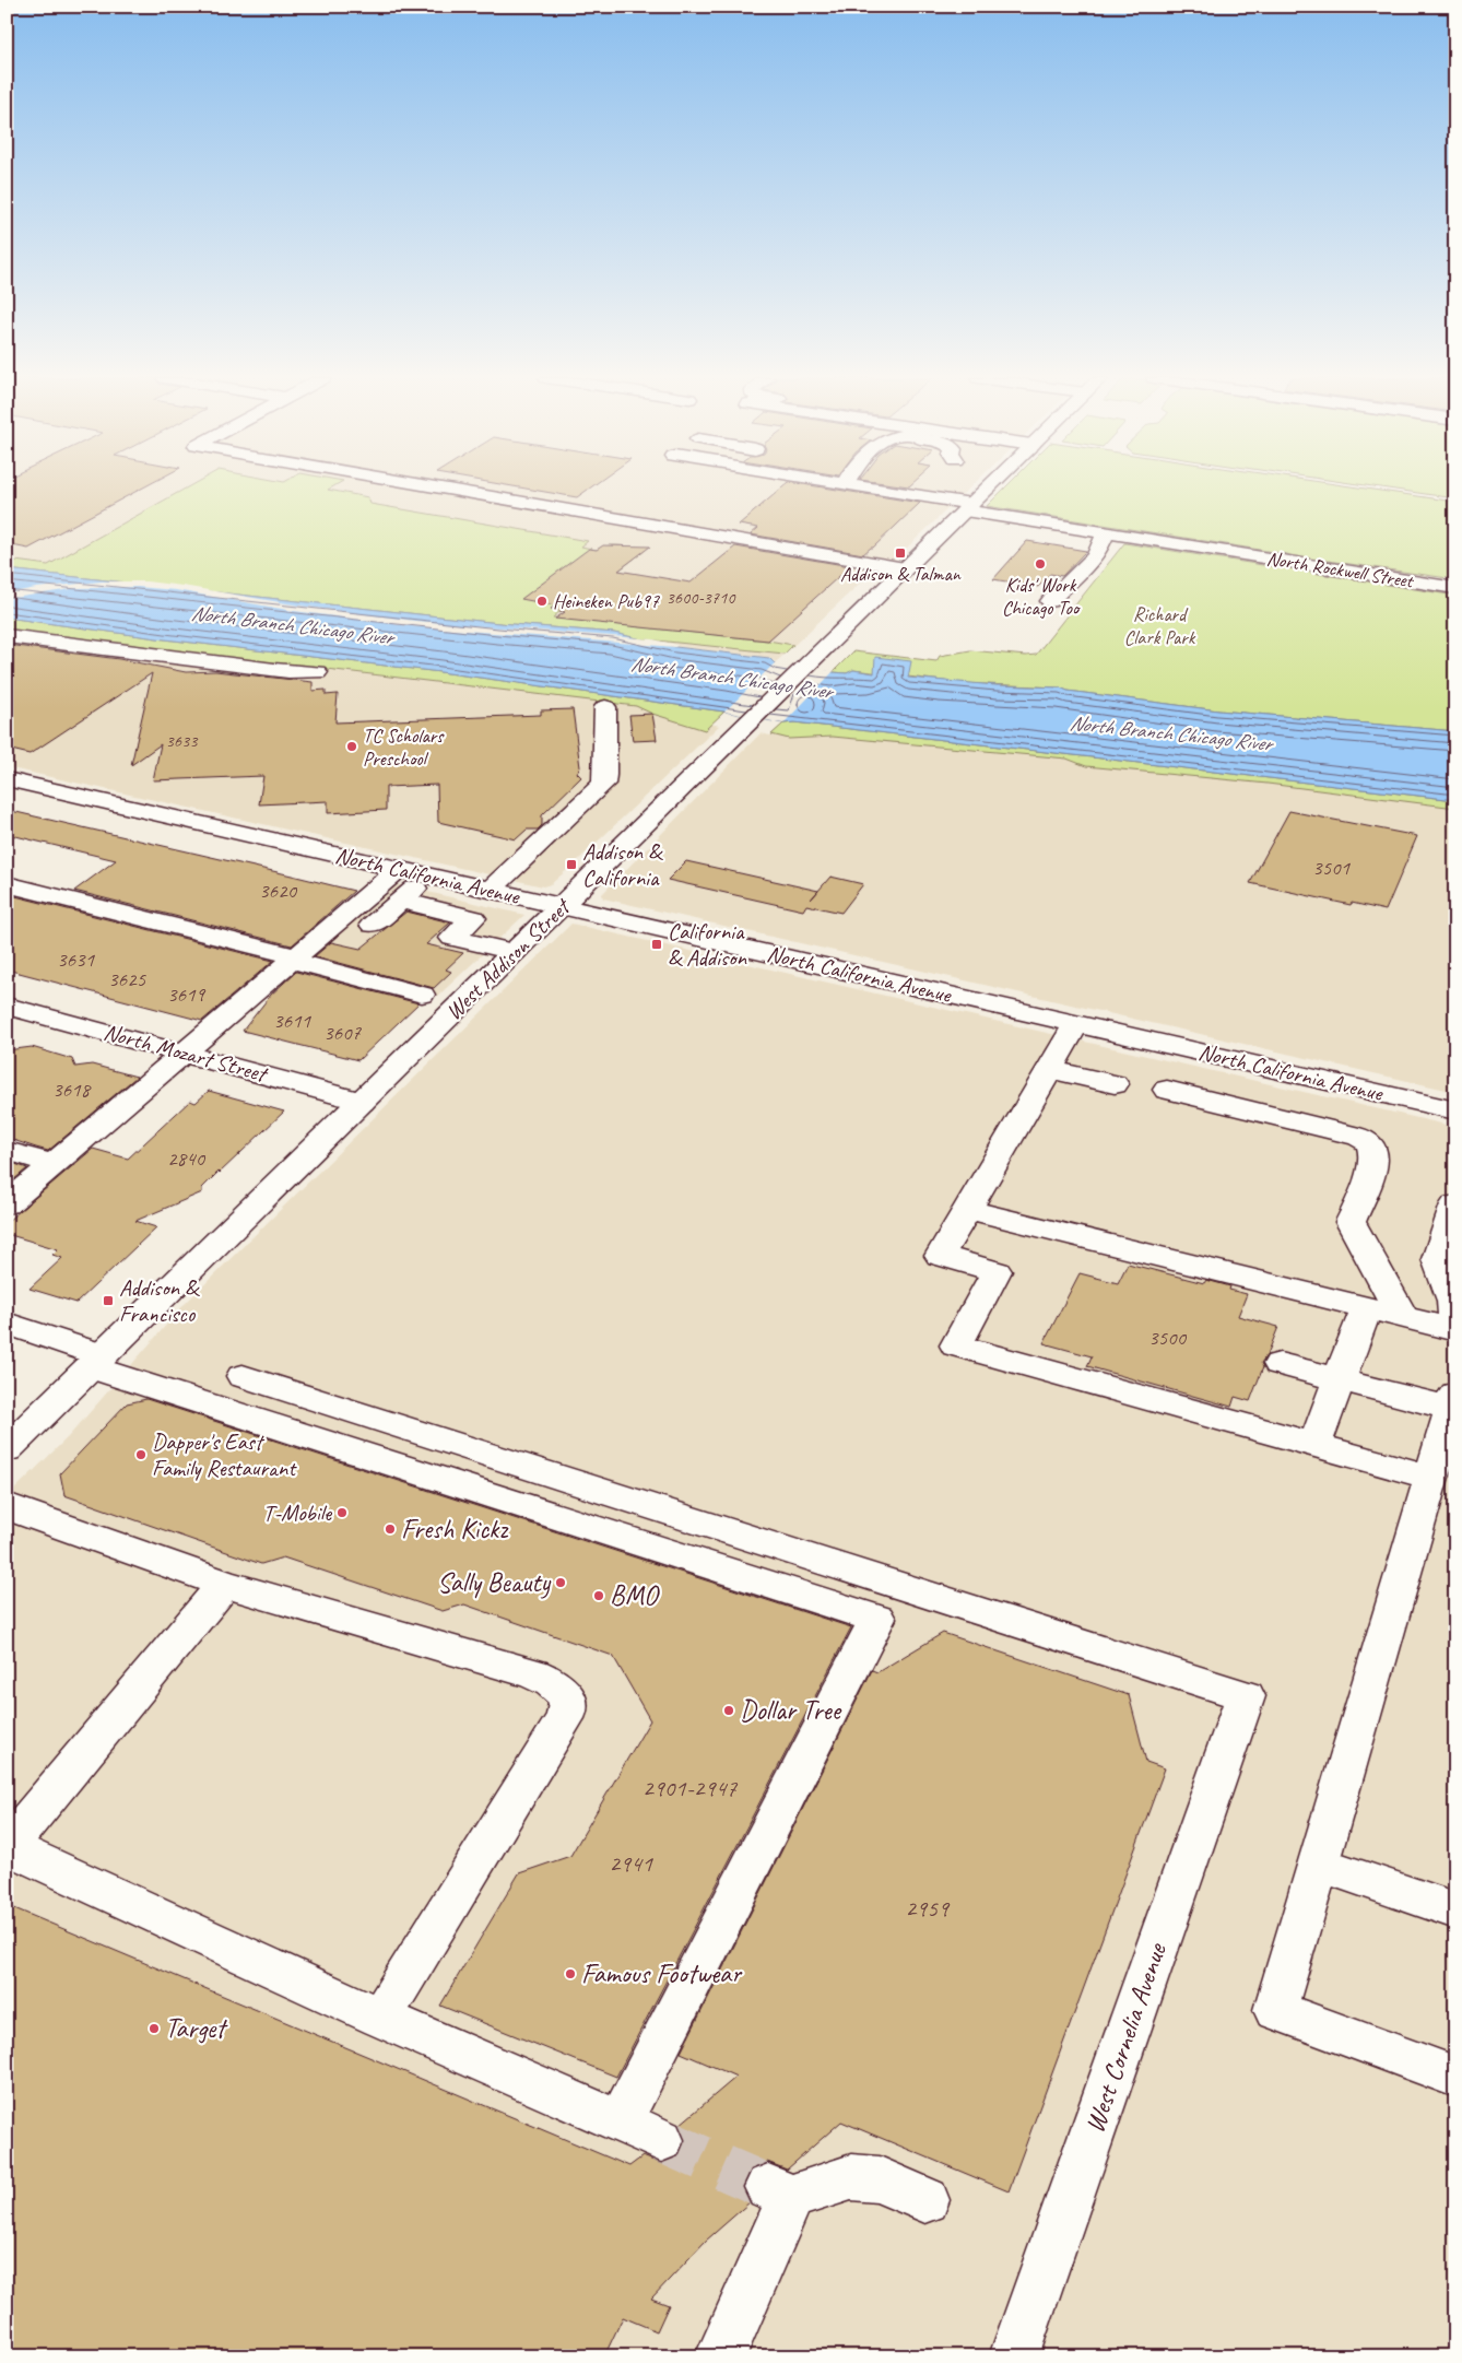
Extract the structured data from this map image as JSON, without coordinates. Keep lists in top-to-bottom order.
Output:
{
  "streets": {
    "street": [
      "North Rockwell Street",
      "North California Avenue",
      "West Addison Street",
      "North Mozart Street",
      "West Cornelia Avenue"
    ]
  },
  "crossings": [
    ["North Rockwell Street", "West Addison Street"],
    ["North California Avenue", "West Addison Street"],
    ["West Addison Street", "North Mozart Street"]
  ],
  "water": ["North Branch Chicago River"],
  "parks": ["Richard Clark Park"],
  "places": {
    "transit": [
      "Addison & Talman",
      "Addison & California",
      "California & Addison",
      "Addison & Francisco"
    ],
    "other": [
      "Kids' Work Chicago Too",
      "Heineken Pub97",
      "TC Scholars Preschool",
      "Dapper's East Family Restaurant",
      "T-Mobile",
      "Fresh Kickz",
      "Sally Beauty",
      "BMO",
      "Dollar Tree",
      "Famous Footwear",
      "Target"
    ]
  },
  "house_numbers": [
    "3600-3710",
    "3633",
    "3501",
    "3620",
    "3631",
    "3625",
    "3619",
    "3611",
    "3607",
    "3618",
    "2840",
    "3500",
    "2901-2947",
    "2941",
    "2959"
  ]
}
